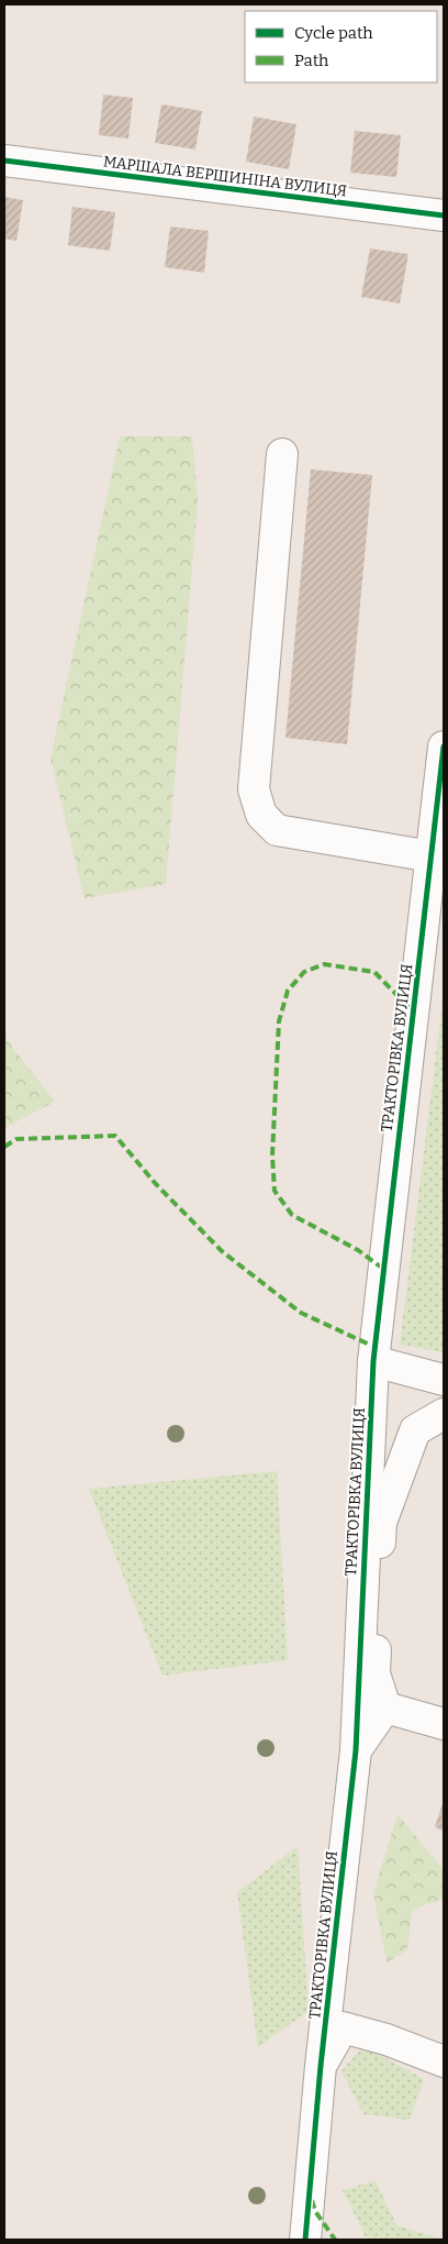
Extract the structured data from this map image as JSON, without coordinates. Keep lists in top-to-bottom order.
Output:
{
  "streets": {
    "street": ["МАРШАЛА ВЕРШИНІНА ВУЛИЦЯ", "ТРАКТОРІВКА ВУЛИЦЯ"]
  },
  "legend": ["Cycle path", "Path"]
}
